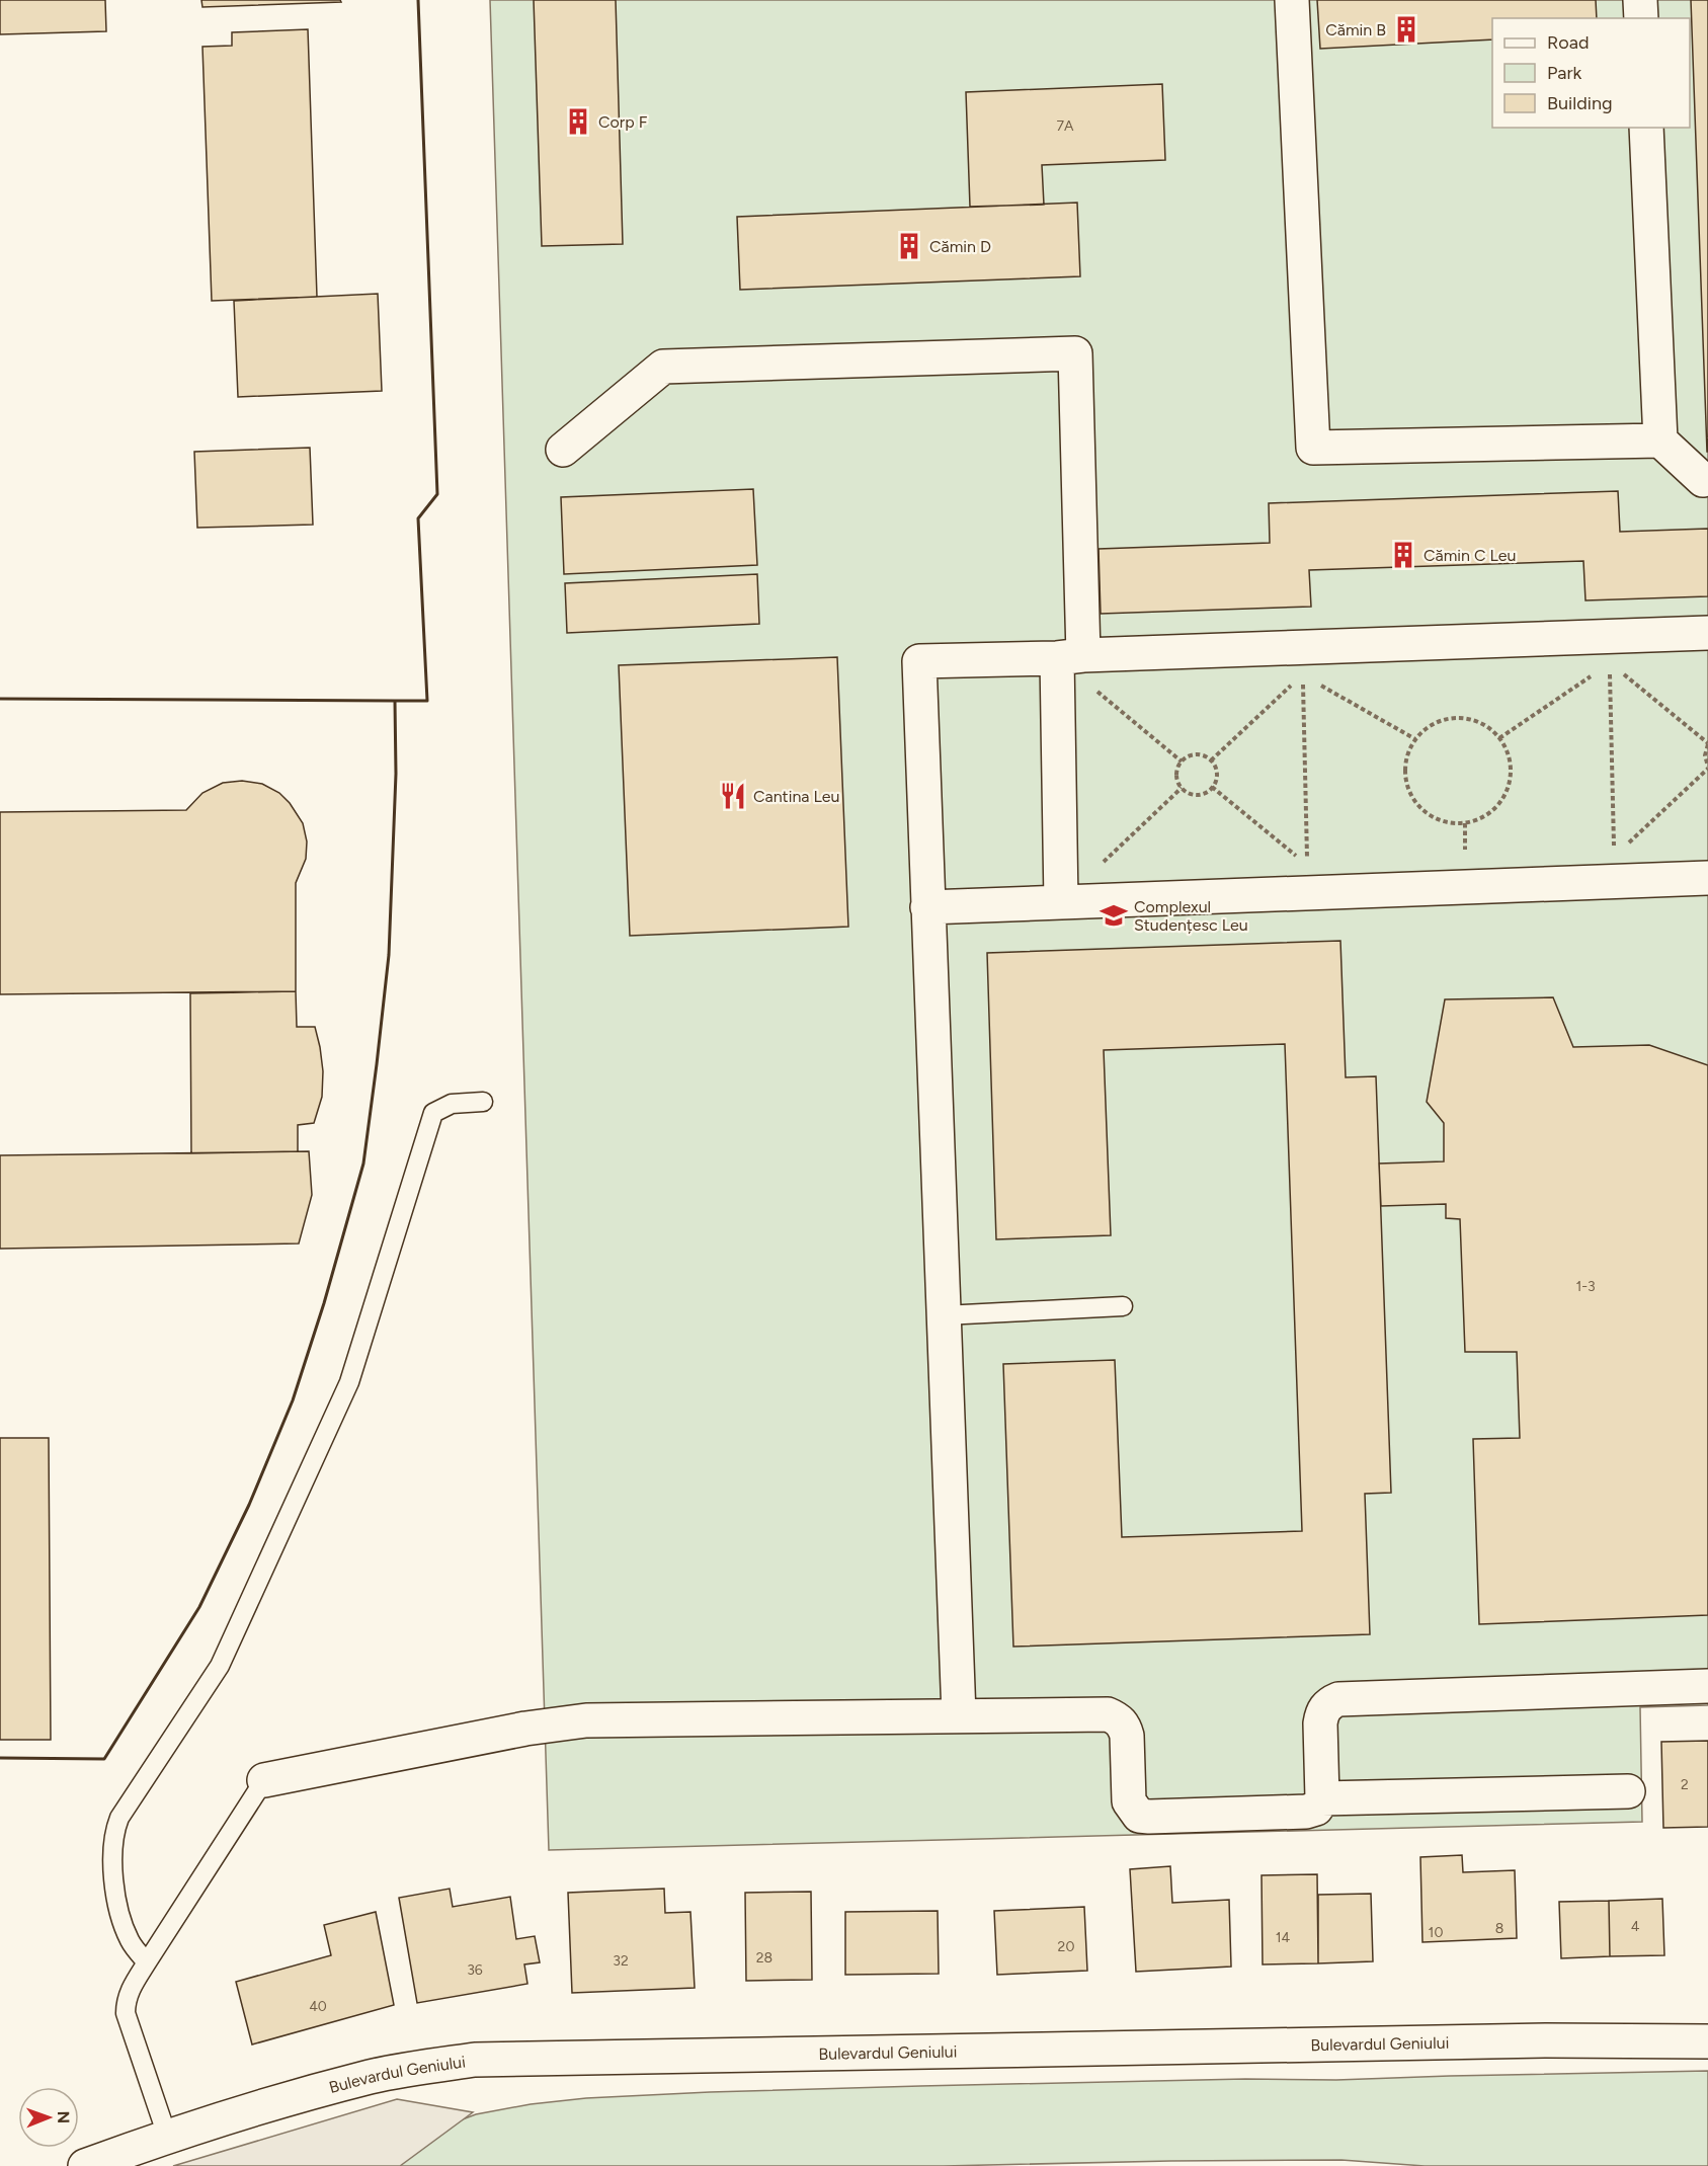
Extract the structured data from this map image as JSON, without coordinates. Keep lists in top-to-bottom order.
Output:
{
  "streets": {
    "street": ["Bulevardul Geniului"]
  },
  "places": {
    "building": [
      "Cămin B",
      "Corp F",
      "Cămin D",
      "Cămin C Leu"
    ],
    "restaurant": ["Cantina Leu"],
    "school or university": ["Complexul Studențesc Leu"]
  },
  "house_numbers": [
    "7A",
    "1-3",
    "2",
    "4",
    "8",
    "10",
    "14",
    "20",
    "28",
    "32",
    "36",
    "40"
  ],
  "legend": ["Road", "Park", "Building"],
  "north": "right"
}
